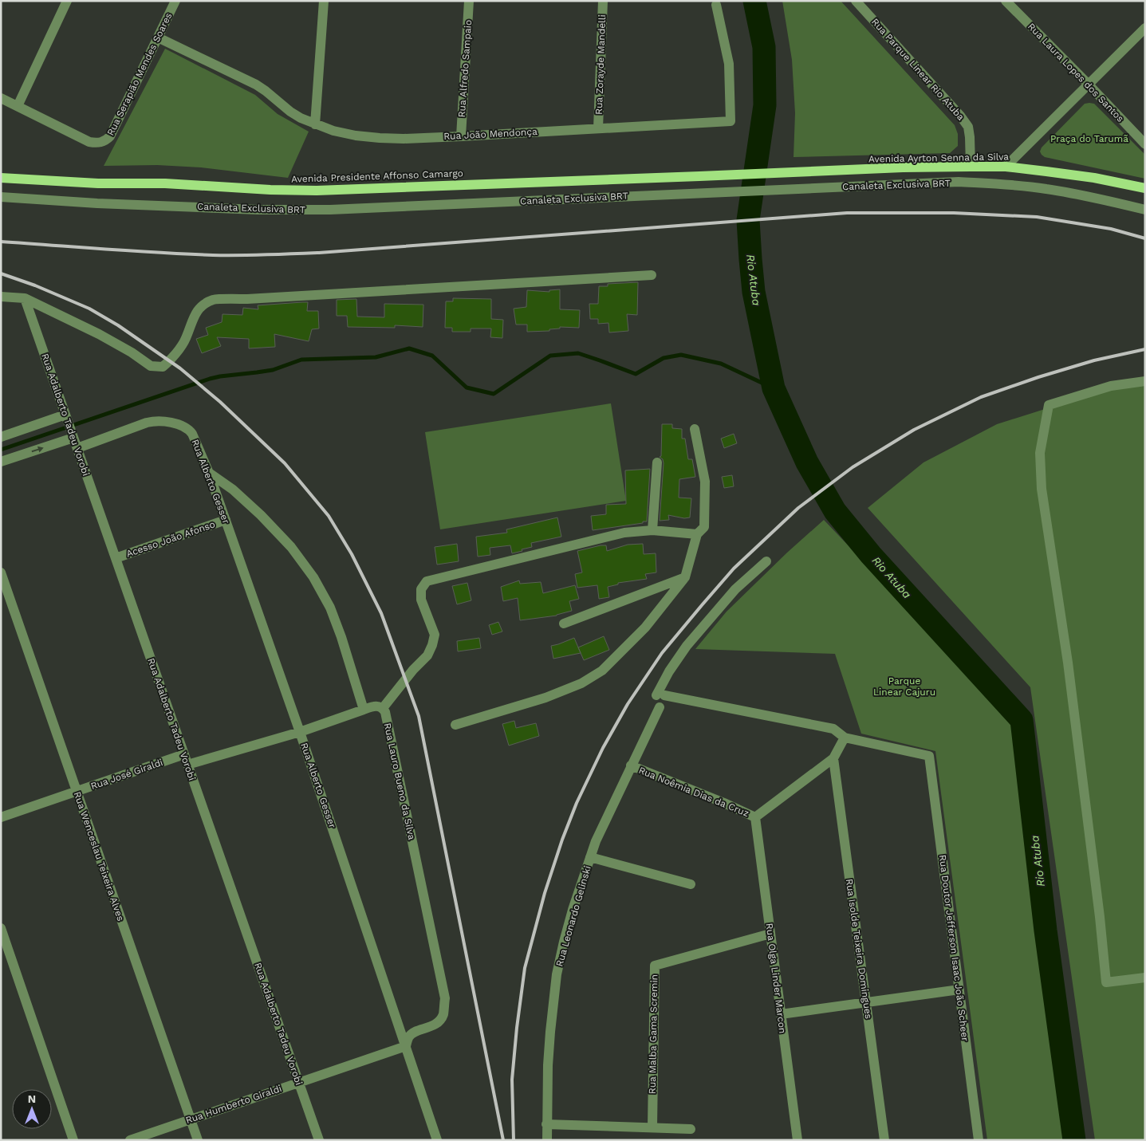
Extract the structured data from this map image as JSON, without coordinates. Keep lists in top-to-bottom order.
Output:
{
  "streets": {
    "main road": ["Avenida Ayrton Senna da Silva", "Avenida Presidente Affonso Camargo"],
    "street": [
      "Rua Zorayde Mandelli",
      "Rua Alfredo Sampaio",
      "Rua Parque Linear Rio Atuba",
      "Rua Laura Lopes dos Santos",
      "Rua Serapião Mendes Soares",
      "Rua João Mendonça",
      "Canaleta Exclusiva BRT",
      "Rua Adalberto Tadeu Vorobi",
      "Rua Alberto Gesser",
      "Acesso João Afonso",
      "Rua José Giraldi",
      "Rua Lauro Bueno da Silva",
      "Rua Noêmia Dias da Cruz",
      "Rua Wenceslau Teixeira Alves",
      "Rua Leonardo Gelinski",
      "Rua Doutor Jefferson Isaac João Scheer",
      "Rua Isolde Teixeira Domingues",
      "Rua Olga Linder Marcon",
      "Rua Malba Gama Scremin",
      "Rua Humberto Giraldi"
    ]
  },
  "crossings": [
    ["Rua Zorayde Mandelli", "Rua João Mendonça"],
    ["Rua Alfredo Sampaio", "Rua João Mendonça"],
    ["Rua Parque Linear Rio Atuba", "Avenida Ayrton Senna da Silva"],
    ["Rua Serapião Mendes Soares", "Rua João Mendonça"],
    ["Avenida Ayrton Senna da Silva", "Avenida Presidente Affonso Camargo"],
    ["Rua Adalberto Tadeu Vorobi", "Rua Alberto Gesser"],
    ["Rua Adalberto Tadeu Vorobi", "Acesso João Afonso"],
    ["Rua Adalberto Tadeu Vorobi", "Rua José Giraldi"],
    ["Rua Adalberto Tadeu Vorobi", "Rua Humberto Giraldi"],
    ["Rua Alberto Gesser", "Acesso João Afonso"],
    ["Rua Alberto Gesser", "Rua Lauro Bueno da Silva"],
    ["Rua Alberto Gesser", "Rua Humberto Giraldi"],
    ["Rua José Giraldi", "Rua Wenceslau Teixeira Alves"],
    ["Rua Lauro Bueno da Silva", "Rua Humberto Giraldi"],
    ["Rua Noêmia Dias da Cruz", "Rua Leonardo Gelinski"],
    ["Rua Noêmia Dias da Cruz", "Rua Doutor Jefferson Isaac João Scheer"],
    ["Rua Noêmia Dias da Cruz", "Rua Isolde Teixeira Domingues"],
    ["Rua Noêmia Dias da Cruz", "Rua Olga Linder Marcon"],
    ["Rua Wenceslau Teixeira Alves", "Rua Humberto Giraldi"],
    ["Rua Olga Linder Marcon", "Rua Malba Gama Scremin"]
  ],
  "water": ["Rio Atuba"],
  "parks": ["Praça do Tarumã", "Parque Linear Cajuru"],
  "north": "top"
}
